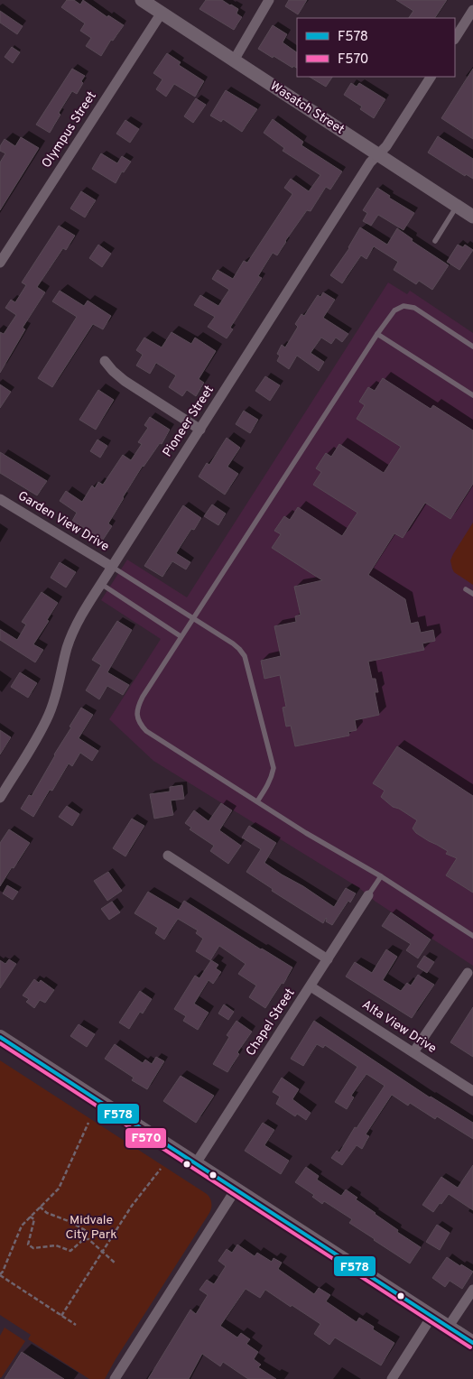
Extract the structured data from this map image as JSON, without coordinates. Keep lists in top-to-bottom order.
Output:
{
  "streets": {
    "street": [
      "Wasatch Street",
      "Olympus Street",
      "Pioneer Street",
      "Garden View Drive",
      "Chapel Street",
      "Alta View Drive"
    ]
  },
  "crossings": [
    ["Wasatch Street", "Olympus Street"],
    ["Wasatch Street", "Pioneer Street"],
    ["Pioneer Street", "Garden View Drive"],
    ["Chapel Street", "Alta View Drive"]
  ],
  "parks": ["Midvale City Park"],
  "lines": ["transit line F578", "transit line F570"],
  "legend": ["F578", "F570"]
}
